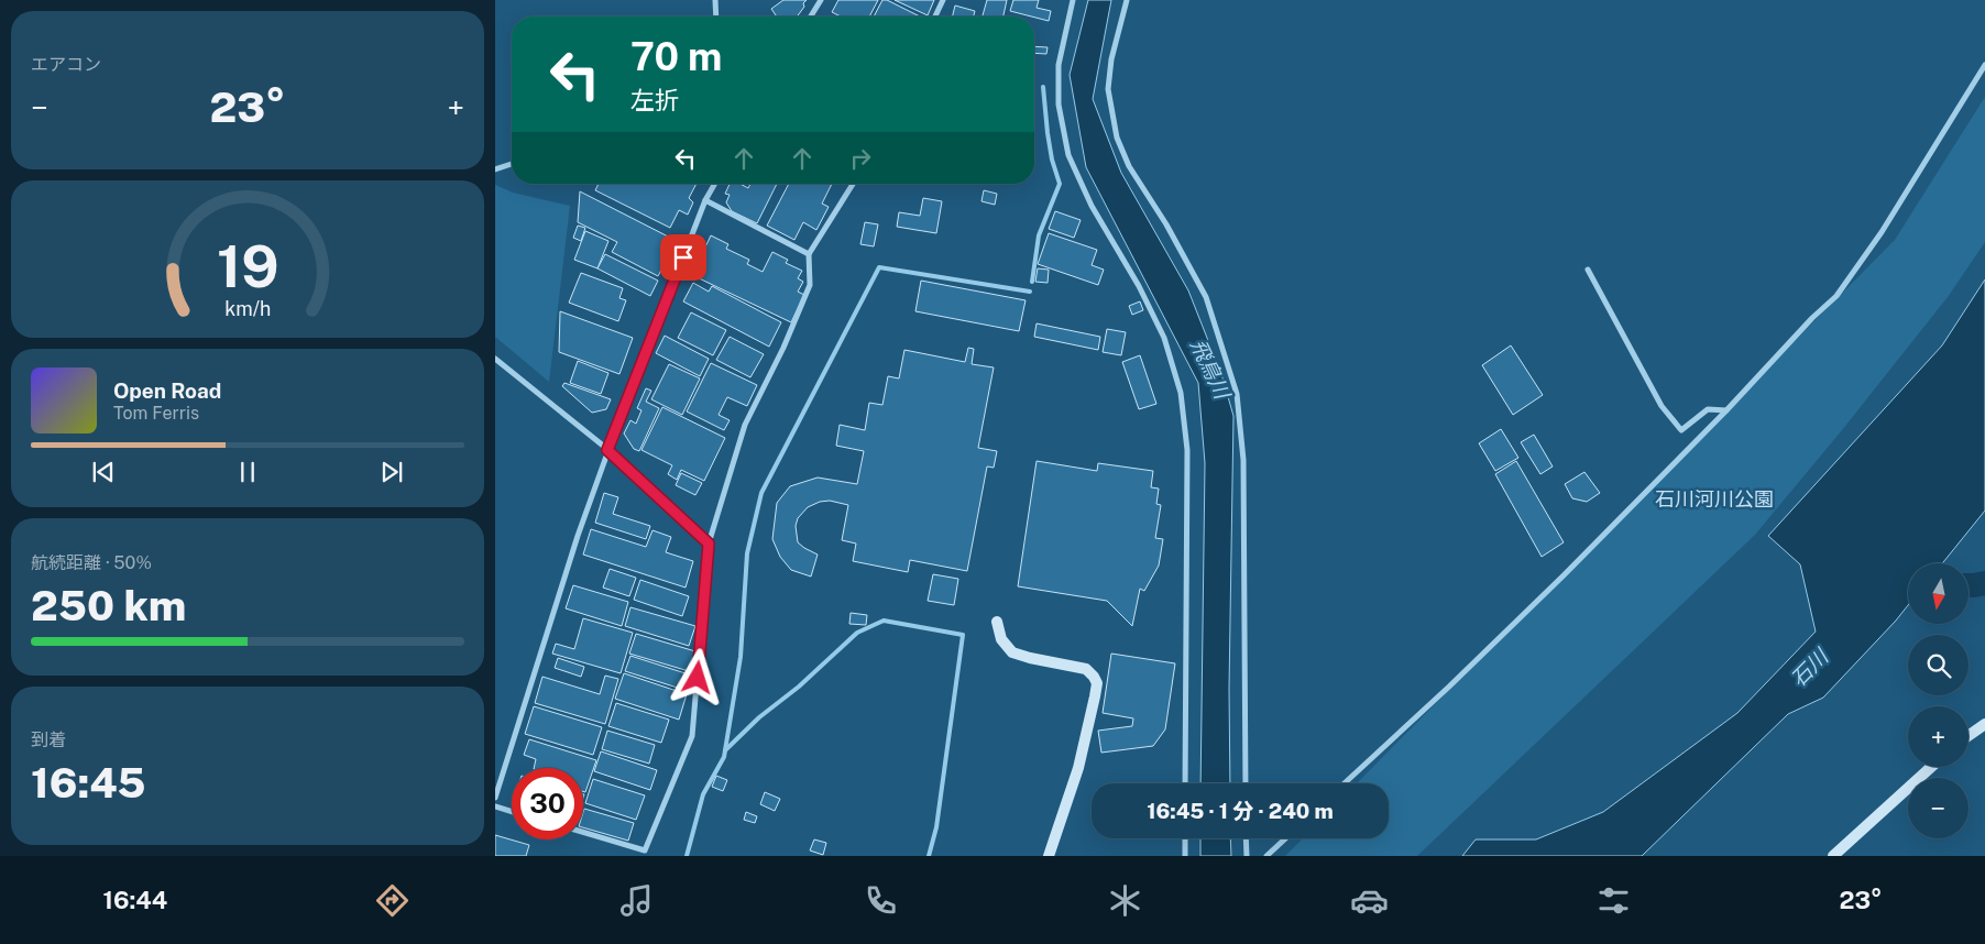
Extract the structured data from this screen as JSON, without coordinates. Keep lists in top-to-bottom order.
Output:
{
  "water": ["飛鳥川", "石川"],
  "parks": ["石川河川公園"],
  "north": "bottom",
  "page": {
    "tile": [
      "エアコン",
      ["航続距離 · 50%", "250 km"],
      ["到着", "16:45"]
    ],
    "turn": ["70 m", "左折"],
    "heat": ["−", "23°", "+"],
    "song": ["Open Road", "Tom Ferris"],
    "map_buttons": ["+", "−"],
    "limit": "30",
    "trip": "16:45 · 1 分 · 240 m",
    "tabs": ["16:44", "23°"],
    "gauge": ["19", "km/h"]
  }
}
